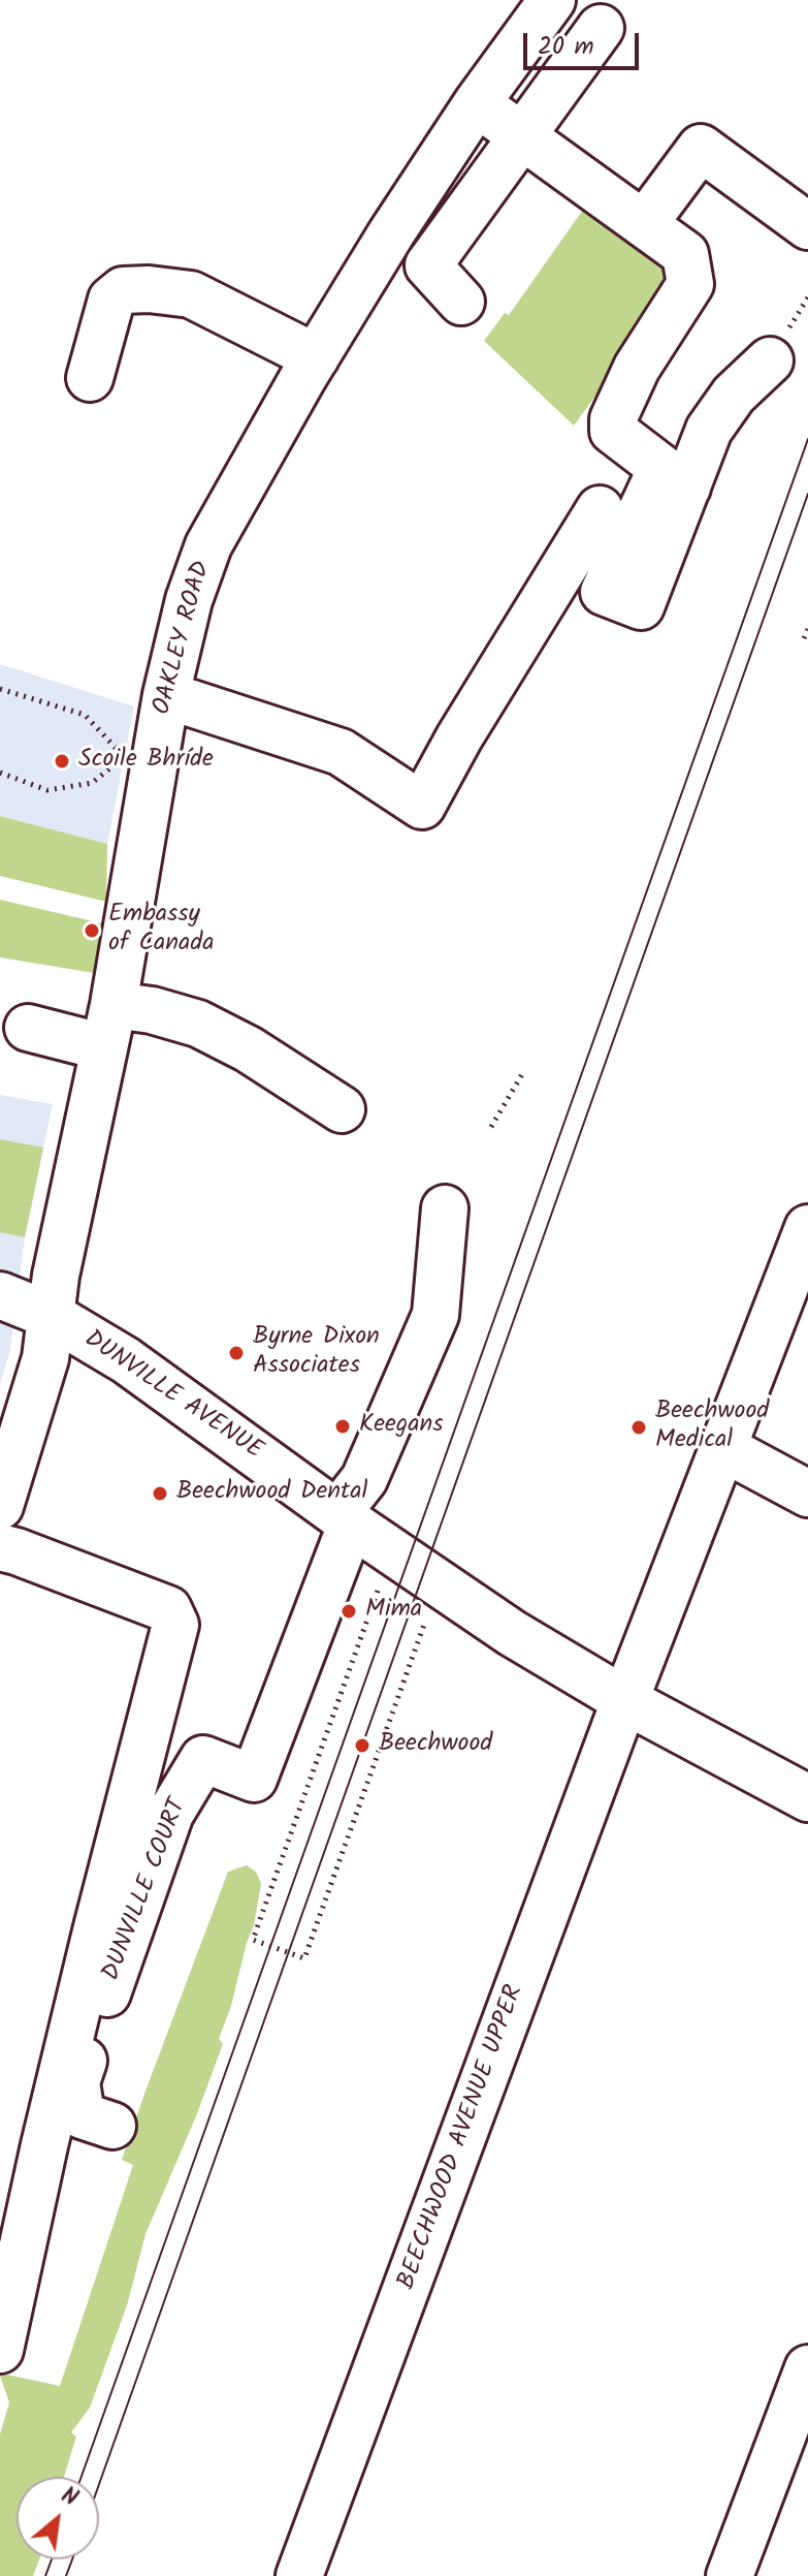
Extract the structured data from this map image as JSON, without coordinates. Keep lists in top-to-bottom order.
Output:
{
  "streets": {
    "street": [
      "OAKLEY ROAD",
      "DUNVILLE AVENUE",
      "DUNVILLE COURT",
      "BEECHWOOD AVENUE UPPER"
    ]
  },
  "crossings": [
    ["OAKLEY ROAD", "DUNVILLE AVENUE"],
    ["DUNVILLE AVENUE", "BEECHWOOD AVENUE UPPER"]
  ],
  "places": [
    "Scoile Bhríde",
    "Embassy of Canada",
    "Byrne Dixon Associates",
    "Keegans",
    "Beechwood Medical",
    "Beechwood Dental",
    "Mima",
    "Beechwood"
  ],
  "scale_bar": "20 m",
  "north": "top right"
}
